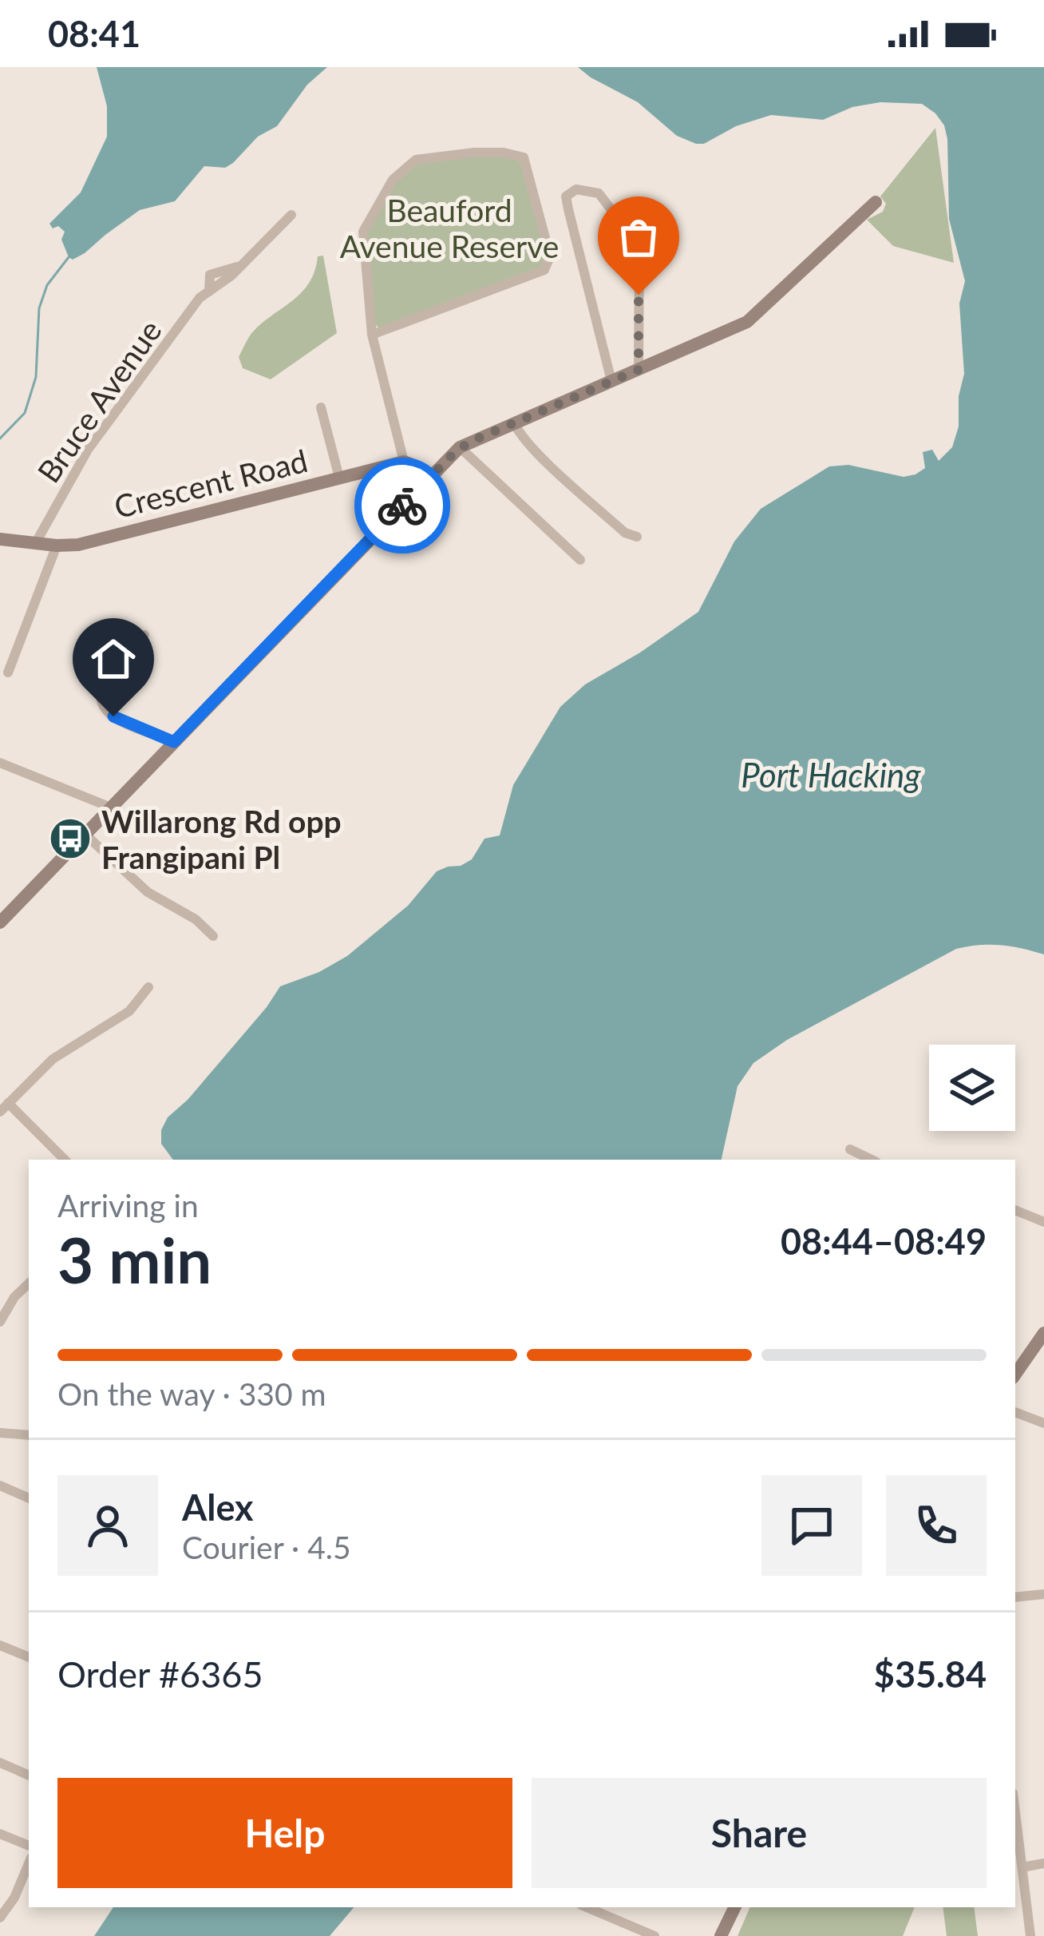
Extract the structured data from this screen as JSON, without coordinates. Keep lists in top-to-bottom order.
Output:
{
  "streets": {
    "street": ["Bruce Avenue", "Crescent Road"]
  },
  "crossings": [
    ["Bruce Avenue", "Crescent Road"]
  ],
  "water": ["Port Hacking"],
  "parks": ["Beauford Avenue Reserve"],
  "places": {
    "bus stop": ["Willarong Rd opp Frangipani Pl"]
  },
  "page": {
    "status": "08:41",
    "heading": ["3 min", "Arriving in", "08:44–08:49"],
    "panel": [
      "Alex",
      "Courier · 4.5",
      "Order #6365",
      "$35.84"
    ],
    "bar": "On the way · 330 m",
    "buttons": ["Help", "Share"]
  }
}
